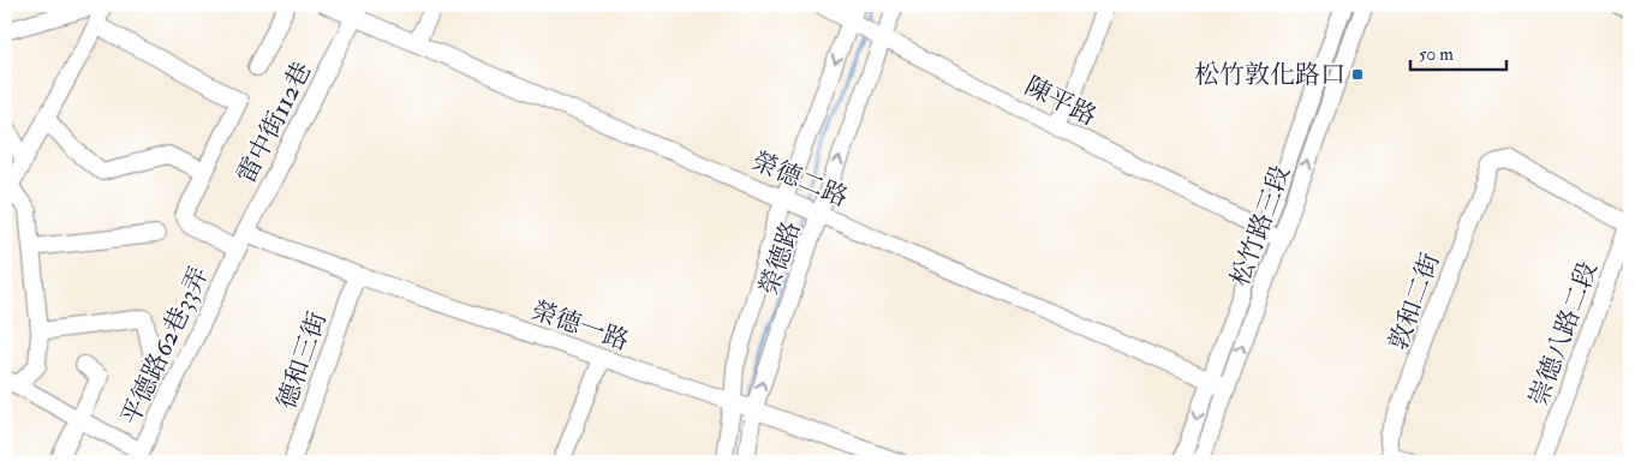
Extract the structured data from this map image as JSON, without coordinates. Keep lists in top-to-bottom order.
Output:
{
  "streets": {
    "street": [
      "陳平路",
      "雷中街112巷",
      "榮德二路",
      "松竹路三段",
      "榮德路",
      "敦和二街",
      "榮德一路",
      "崇德八路二段",
      "平德路62巷33弄",
      "德和三街"
    ]
  },
  "crossings": [
    ["陳平路", "松竹路三段"],
    ["陳平路", "榮德路"],
    ["雷中街112巷", "榮德二路"],
    ["雷中街112巷", "榮德一路"],
    ["雷中街112巷", "平德路62巷33弄"],
    ["榮德二路", "松竹路三段"],
    ["榮德二路", "榮德路"],
    ["榮德路", "榮德一路"],
    ["敦和二街", "崇德八路二段"],
    ["榮德一路", "德和三街"]
  ],
  "places": {
    "transit": ["松竹敦化路口"]
  },
  "scale_bar": "50 m"
}
